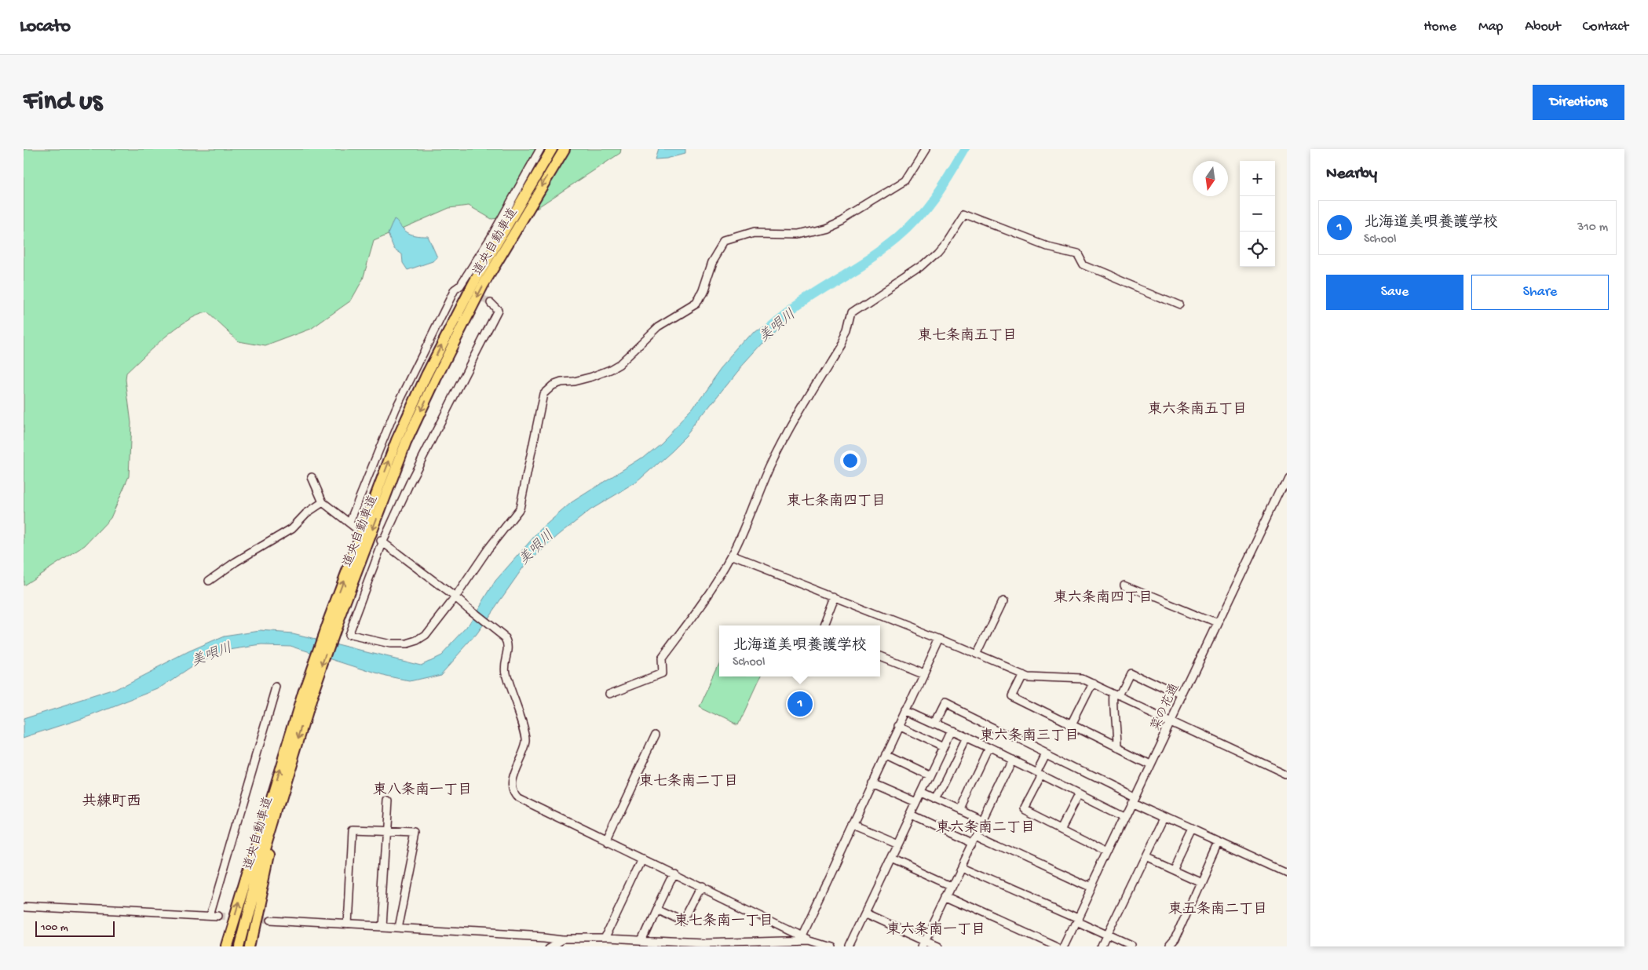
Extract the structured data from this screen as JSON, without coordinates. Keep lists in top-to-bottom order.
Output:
{
  "streets": {
    "highway": ["道央自動車道"],
    "street": ["菜の花通"]
  },
  "districts": [
    "東七条南五丁目",
    "東六条南五丁目",
    "東七条南四丁目",
    "東六条南四丁目",
    "東六条南三丁目",
    "東七条南二丁目",
    "東八条南一丁目",
    "共練町西",
    "東六条南二丁目",
    "東五条南二丁目",
    "東七条南一丁目",
    "東六条南一丁目"
  ],
  "water": ["美唄川"],
  "scale_bar": "100 m",
  "north": "bottom",
  "page": {
    "header": "Locato",
    "nav": [
      "Home",
      "Map",
      "About",
      "Contact"
    ],
    "buttons": [
      "Directions",
      ["Save", "Share"]
    ],
    "title": "Find us",
    "heading": "Nearby",
    "map_buttons": ["+", "−"],
    "list": [
      {
        "mark": "1",
        "name": "北海道美唄養護学校",
        "note": "School",
        "value": "310 m"
      }
    ],
    "popup": ["北海道美唄養護学校", "School"],
    "pins": "1",
    "scale": "100 m"
  }
}
